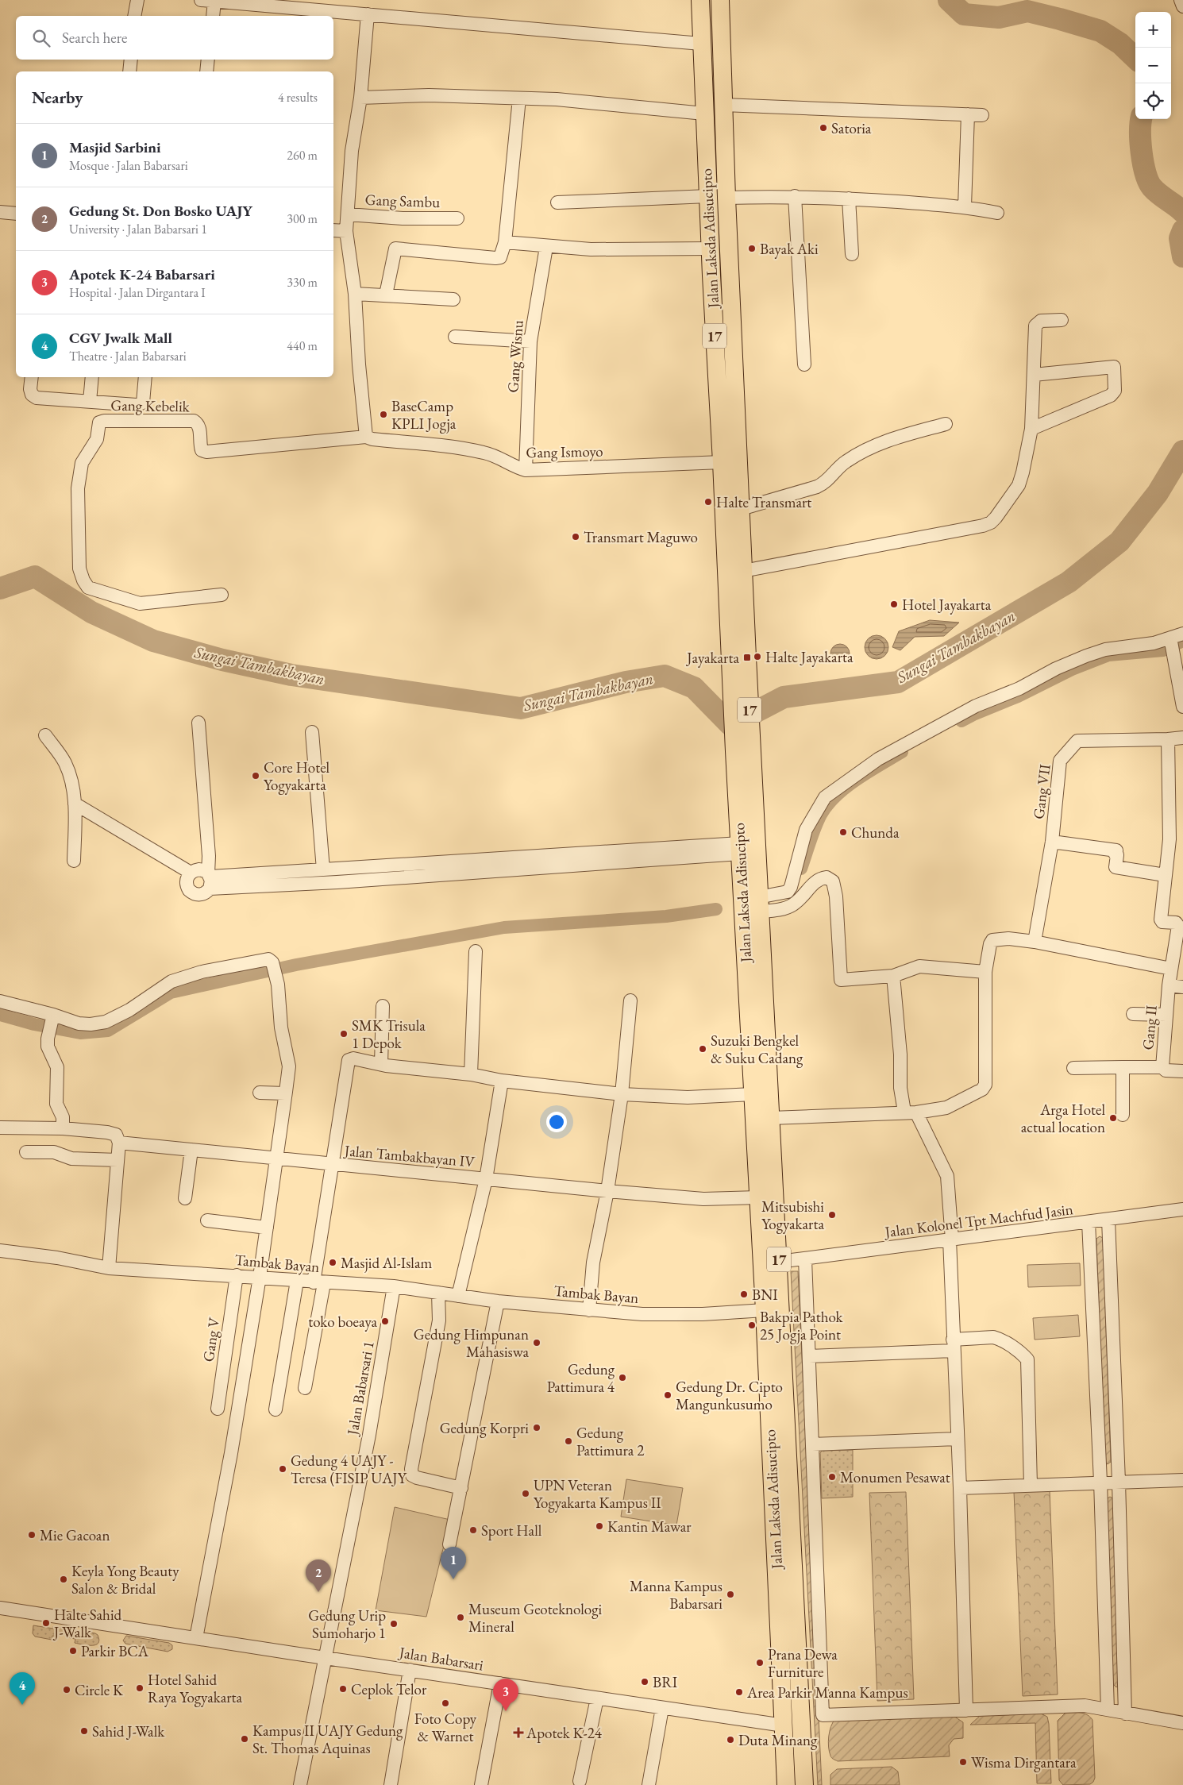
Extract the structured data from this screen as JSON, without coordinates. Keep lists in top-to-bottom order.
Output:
{
  "streets": {
    "highway": ["Jalan Laksda Adisucipto", "17"],
    "street": [
      "Gang Sambu",
      "Gang Wisnu",
      "Gang Kebelik",
      "Gang Ismoyo",
      "Gang VII",
      "Gang II",
      "Jalan Tambakbayan IV",
      "Jalan Kolonel Tpt Machfud Jasin",
      "Tambak Bayan",
      "Gang V",
      "Jalan Babarsari 1",
      "Jalan Babarsari"
    ]
  },
  "crossings": [
    ["Jalan Laksda Adisucipto", "Gang Ismoyo"],
    ["Jalan Laksda Adisucipto", "Jalan Tambakbayan IV"],
    ["Jalan Laksda Adisucipto", "Jalan Kolonel Tpt Machfud Jasin"],
    ["Jalan Laksda Adisucipto", "Tambak Bayan"],
    ["Jalan Laksda Adisucipto", "Jalan Babarsari"],
    ["Gang Wisnu", "Gang Ismoyo"],
    ["Gang Kebelik", "Gang Ismoyo"],
    ["Tambak Bayan", "Gang V"],
    ["Tambak Bayan", "Jalan Babarsari 1"],
    ["Jalan Babarsari 1", "Jalan Babarsari"]
  ],
  "water": ["Sungai Tambakbayan"],
  "places": {
    "other": [
      "Satoria",
      "Bayak Aki",
      "BaseCamp KPLI Jogja",
      "Halte Transmart",
      "Transmart Maguwo",
      "Hotel Jayakarta",
      "Halte Jayakarta",
      "Core Hotel Yogyakarta",
      "Chunda",
      "SMK Trisula 1 Depok",
      "Suzuki Bengkel & Suku Cadang",
      "Arga Hotel actual location",
      "Mitsubishi Yogyakarta",
      "Masjid Al-Islam",
      "BNI",
      "toko boeaya",
      "Bakpia Pathok 25 Jogja Point",
      "Gedung Himpunan Mahasiswa",
      "Gedung Pattimura 4",
      "Gedung Dr. Cipto Mangunkusumo",
      "Gedung Korpri",
      "Gedung Pattimura 2",
      "Gedung 4 UAJY - Teresa (FISIP UAJY",
      "Monumen Pesawat",
      "UPN Veteran Yogyakarta Kampus II",
      "Kantin Mawar",
      "Sport Hall",
      "Mie Gacoan",
      "Keyla Yong Beauty Salon & Bridal",
      "Manna Kampus Babarsari",
      "Museum Geoteknologi Mineral",
      "Halte Sahid J-Walk",
      "Gedung Urip Sumoharjo 1",
      "Parkir BCA",
      "Prana Dewa Furniture",
      "BRI",
      "Hotel Sahid Raya Yogyakarta",
      "Ceplok Telor",
      "Circle K",
      "Area Parkir Manna Kampus",
      "Foto Copy & Warnet",
      "Sahid J-Walk",
      "Kampus II UAJY Gedung St. Thomas Aquinas",
      "Duta Minang",
      "Wisma Dirgantara"
    ],
    "transit": ["Jayakarta"],
    "health": ["Apotek K-24"]
  },
  "page": {
    "map_buttons": ["+", "−"],
    "search": "Search here",
    "heading": ["Nearby", "4 results"],
    "list": [
      {
        "mark": "1",
        "name": "Masjid Sarbini",
        "note": "Mosque · Jalan Babarsari",
        "value": "260 m"
      },
      {
        "mark": "2",
        "name": "Gedung St. Don Bosko UAJY",
        "note": "University · Jalan Babarsari 1",
        "value": "300 m"
      },
      {
        "mark": "3",
        "name": "Apotek K-24 Babarsari",
        "note": "Hospital · Jalan Dirgantara I",
        "value": "330 m"
      },
      {
        "mark": "4",
        "name": "CGV Jwalk Mall",
        "note": "Theatre · Jalan Babarsari",
        "value": "440 m"
      }
    ],
    "pins": [
      "1",
      "2",
      "4",
      "3"
    ]
  }
}
